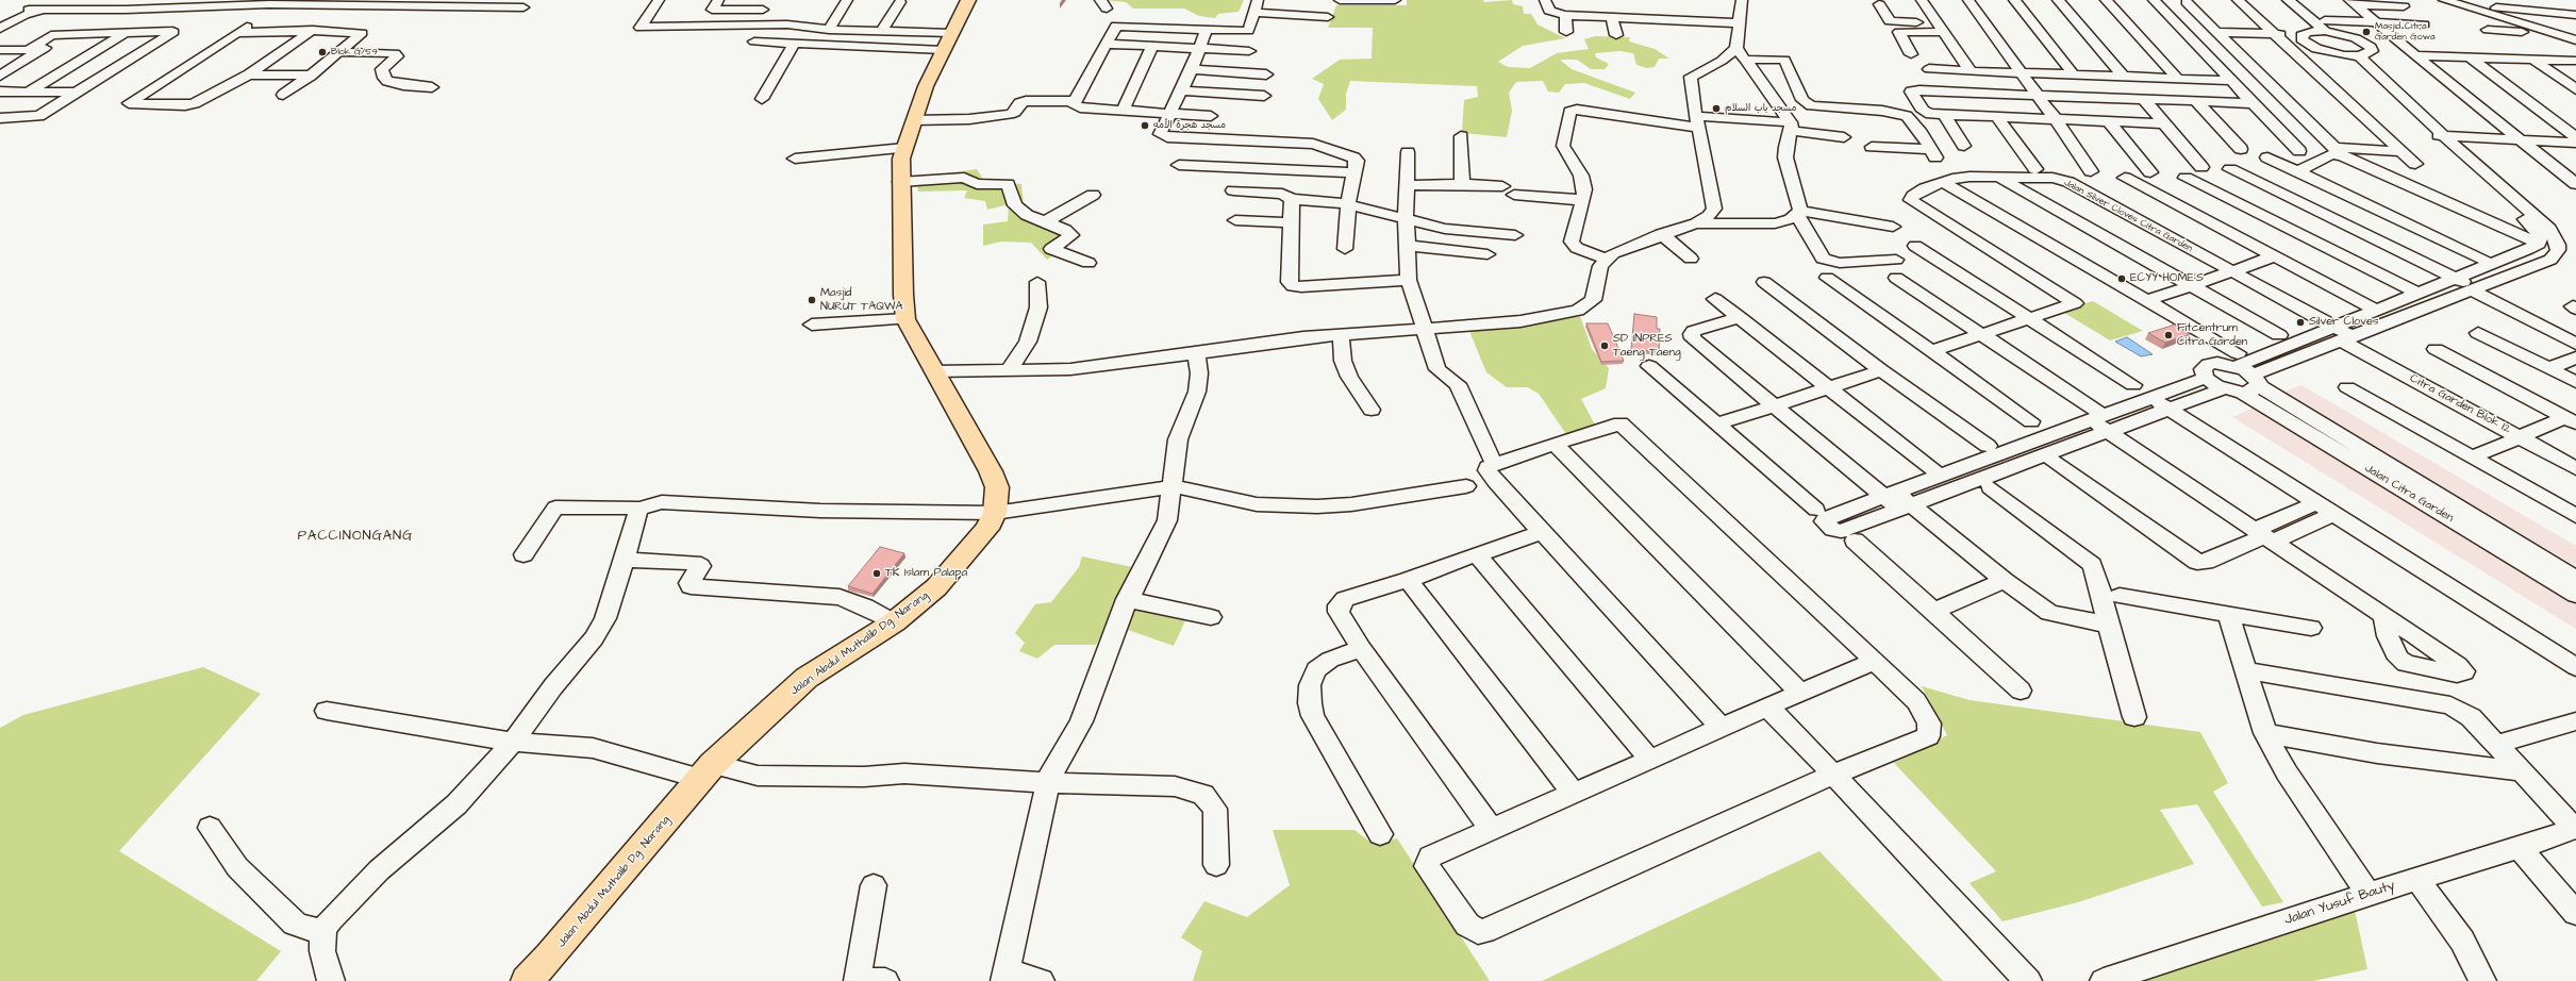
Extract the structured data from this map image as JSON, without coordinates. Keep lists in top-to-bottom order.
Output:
{
  "streets": {
    "main road": ["Jalan Abdul Muthalib Dg. Narang"],
    "street": [
      "Jalan Silver Cloves Citra Garden",
      "Citra Garden Blok I2",
      "Jalan Citra Garden",
      "Jalan Yusuf Bauty"
    ]
  },
  "crossings": [
    ["Jalan Silver Cloves Citra Garden", "Citra Garden Blok I2"]
  ],
  "districts": ["PACCINONGANG"],
  "places": [
    "Masjid Citra Garden Gowa",
    "Blok G/59",
    "مسجد باب السلام",
    "مسجد هجرة الأمه",
    "ECYY HOME'S",
    "Masjid NURUT TAQWA",
    "Silver Cloves",
    "Fitcentrum Citra Garden",
    "SD INPRES Taeng Taeng",
    "TK Islam Palapa"
  ]
}
